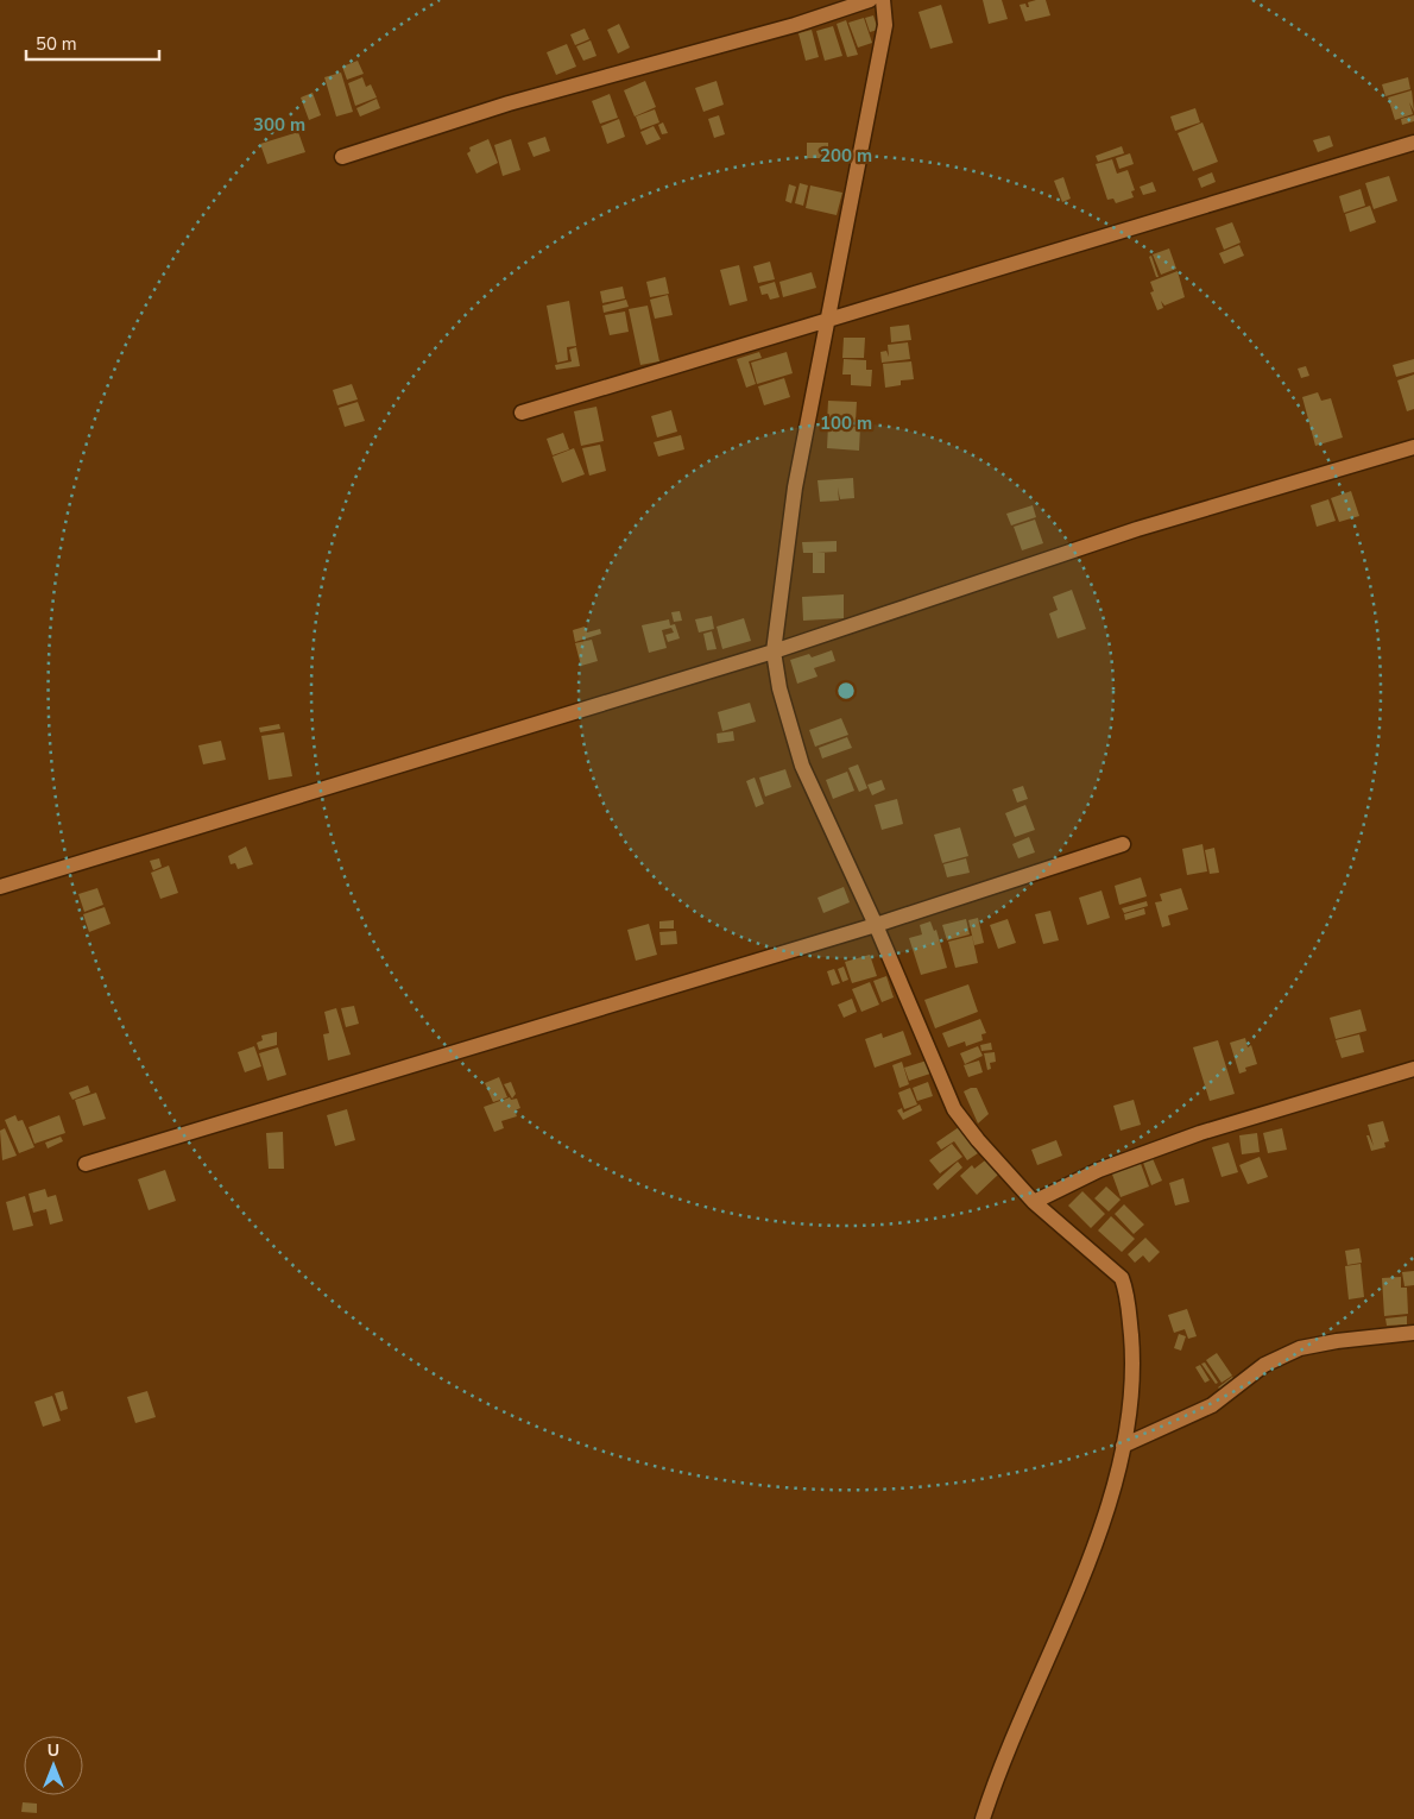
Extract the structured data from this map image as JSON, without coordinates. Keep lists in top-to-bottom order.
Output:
{
  "scale_bar": "50 m",
  "north": "top",
  "rings": ["300 m", "200 m", "100 m"]
}
